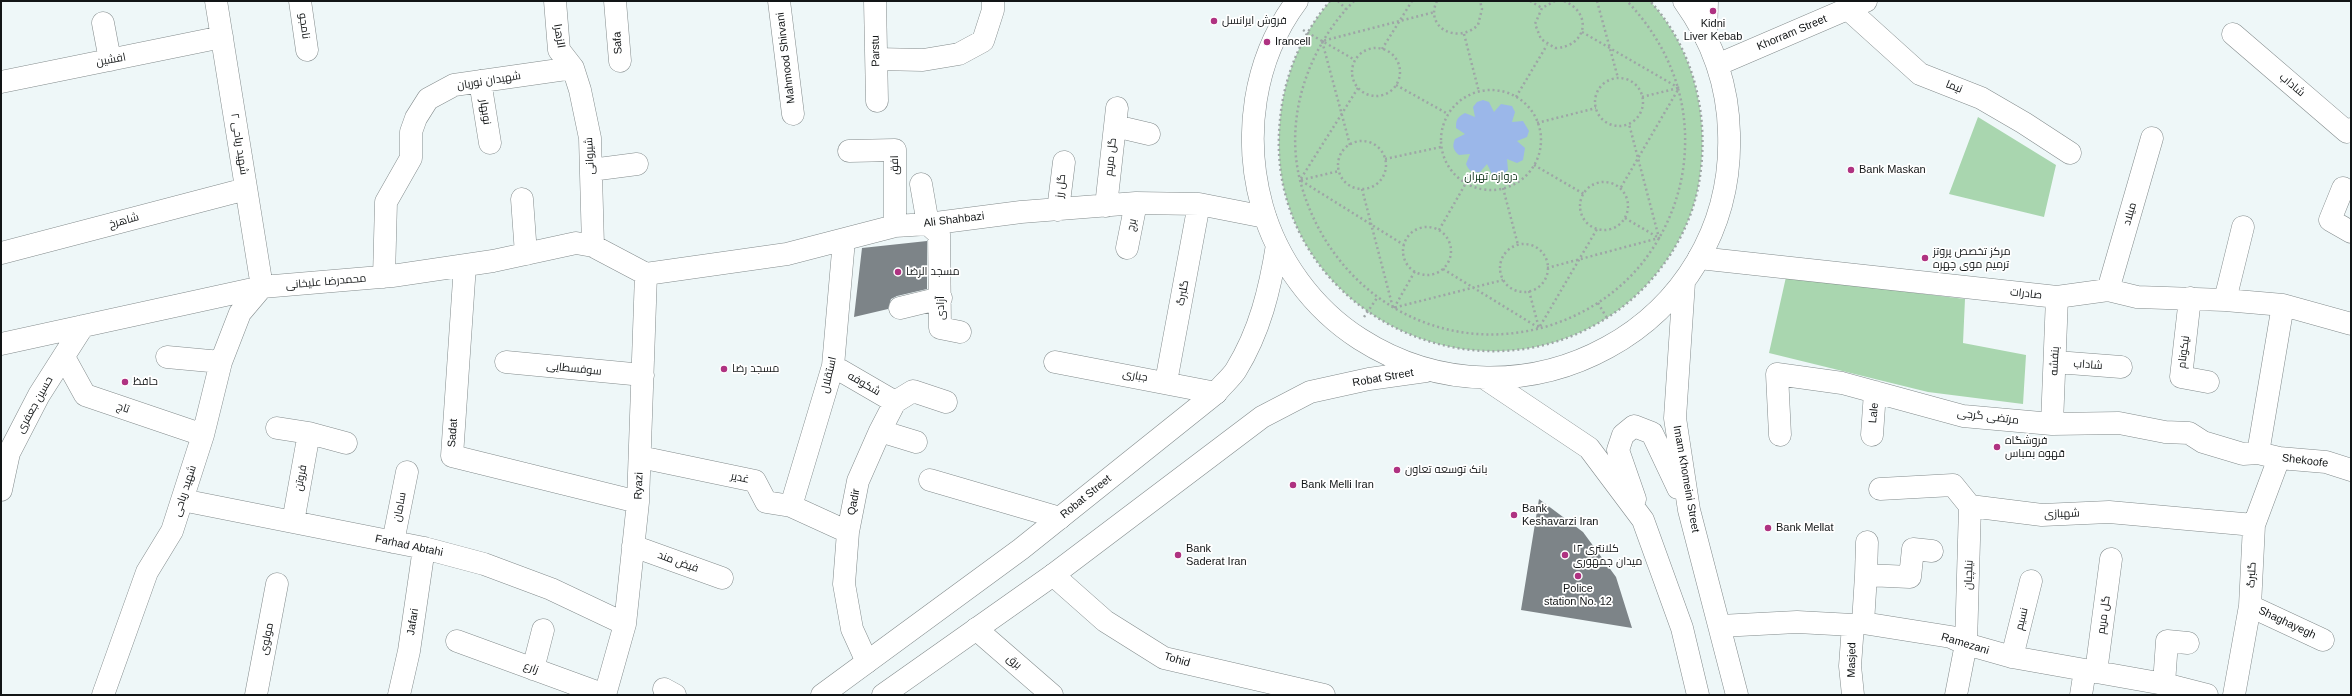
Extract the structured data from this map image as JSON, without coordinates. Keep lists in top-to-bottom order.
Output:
{
  "streets": {
    "street": [
      "نامجو",
      "Khorram Street",
      "الزهرا",
      "Safa",
      "Parstu",
      "Mahmood Shirvani",
      "افشین",
      "شهیدان نوریان",
      "شاداب",
      "نیما",
      "نوبهار",
      "شهید ریاحی ۲",
      "شیروانی",
      "گل مریم",
      "افق",
      "گل رز",
      "میلاد",
      "Ali Shahbazi",
      "شاهرخ",
      "برج",
      "محمدرضا علیخانی",
      "گلبرگ",
      "صادرات",
      "آزادی",
      "نیکونام",
      "بنفشه",
      "سوفسطایی",
      "استقلال",
      "جباری",
      "Robat Street",
      "شکوفه",
      "حسین جعفری",
      "تاج",
      "Lale",
      "مرتضی گرجی",
      "Sadat",
      "Shekoofe",
      "فروتن",
      "غدیر",
      "Imam Khomeini Street",
      "Ryazi",
      "شهید ریاحی",
      "Qadir",
      "سامان",
      "شهبازی",
      "Farhad Abtahi",
      "فیض مند",
      "نیلچیان",
      "نسیم",
      "Jafari",
      "Shaghayegh",
      "مولوی",
      "Ramezani",
      "Tohid",
      "Masjed",
      "برق",
      "زارع"
    ]
  },
  "crossings": [
    ["Khorram Street", "نیما"],
    ["الزهرا", "شهیدان نوریان"],
    ["الزهرا", "شیروانی"],
    ["افشین", "شهید ریاحی ۲"],
    ["شهیدان نوریان", "نوبهار"],
    ["شهیدان نوریان", "شیروانی"],
    ["شهیدان نوریان", "محمدرضا علیخانی"],
    ["شاداب", "بنفشه"],
    ["شهید ریاحی ۲", "شاهرخ"],
    ["شهید ریاحی ۲", "محمدرضا علیخانی"],
    ["شهید ریاحی ۲", "شهید ریاحی"],
    ["شیروانی", "محمدرضا علیخانی"],
    ["گل مریم", "Ali Shahbazi"],
    ["گل مریم", "Ramezani"],
    ["افق", "Ali Shahbazi"],
    ["گل رز", "Ali Shahbazi"],
    ["میلاد", "صادرات"],
    ["Ali Shahbazi", "برج"],
    ["Ali Shahbazi", "محمدرضا علیخانی"],
    ["Ali Shahbazi", "گلبرگ"],
    ["Ali Shahbazi", "آزادی"],
    ["Ali Shahbazi", "استقلال"],
    ["Ali Shahbazi", "Ryazi"],
    ["محمدرضا علیخانی", "حسین جعفری"],
    ["محمدرضا علیخانی", "Sadat"],
    ["محمدرضا علیخانی", "Ryazi"],
    ["محمدرضا علیخانی", "شهید ریاحی"],
    ["گلبرگ", "جباری"],
    ["گلبرگ", "Shekoofe"],
    ["گلبرگ", "شهبازی"],
    ["گلبرگ", "Shaghayegh"],
    ["صادرات", "نیکونام"],
    ["صادرات", "بنفشه"],
    ["بنفشه", "مرتضی گرجی"],
    ["سوفسطایی", "Ryazi"],
    ["استقلال", "شکوفه"],
    ["استقلال", "غدیر"],
    ["جباری", "Robat Street"],
    ["Robat Street", "Qadir"],
    ["Robat Street", "Tohid"],
    ["Robat Street", "برق"],
    ["شکوفه", "Qadir"],
    ["حسین جعفری", "تاج"],
    ["تاج", "شهید ریاحی"],
    ["Lale", "مرتضی گرجی"],
    ["مرتضی گرجی", "Shekoofe"],
    ["Sadat", "Ryazi"],
    ["فروتن", "Farhad Abtahi"],
    ["غدیر", "Ryazi"],
    ["غدیر", "Qadir"],
    ["Imam Khomeini Street", "Ramezani"],
    ["Ryazi", "Farhad Abtahi"],
    ["Ryazi", "فیض مند"],
    ["Ryazi", "زارع"],
    ["شهید ریاحی", "Farhad Abtahi"],
    ["سامان", "Farhad Abtahi"],
    ["شهبازی", "نیلچیان"],
    ["Farhad Abtahi", "Jafari"],
    ["نیلچیان", "Ramezani"],
    ["نسیم", "Ramezani"],
    ["Ramezani", "Masjed"]
  ],
  "parks": ["دروازه تهران"],
  "places": [
    "Kidni Liver Kebab",
    "فروش ایرانسل",
    "Irancell",
    "Bank Maskan",
    "مرکز تخصص پروتز ترمیم موی چهره",
    "مسجد الرضا",
    "مسجد رضا",
    "حافظ",
    "فروشگاه قهوه بمباس",
    "بانک توسعه تعاون",
    "Bank Melli Iran",
    "Bank Keshavarzi Iran",
    "Bank Mellat",
    "Bank Saderat Iran",
    "کلانتری ۱۲ میدان جمهوری",
    "Police station No. 12"
  ]
}
